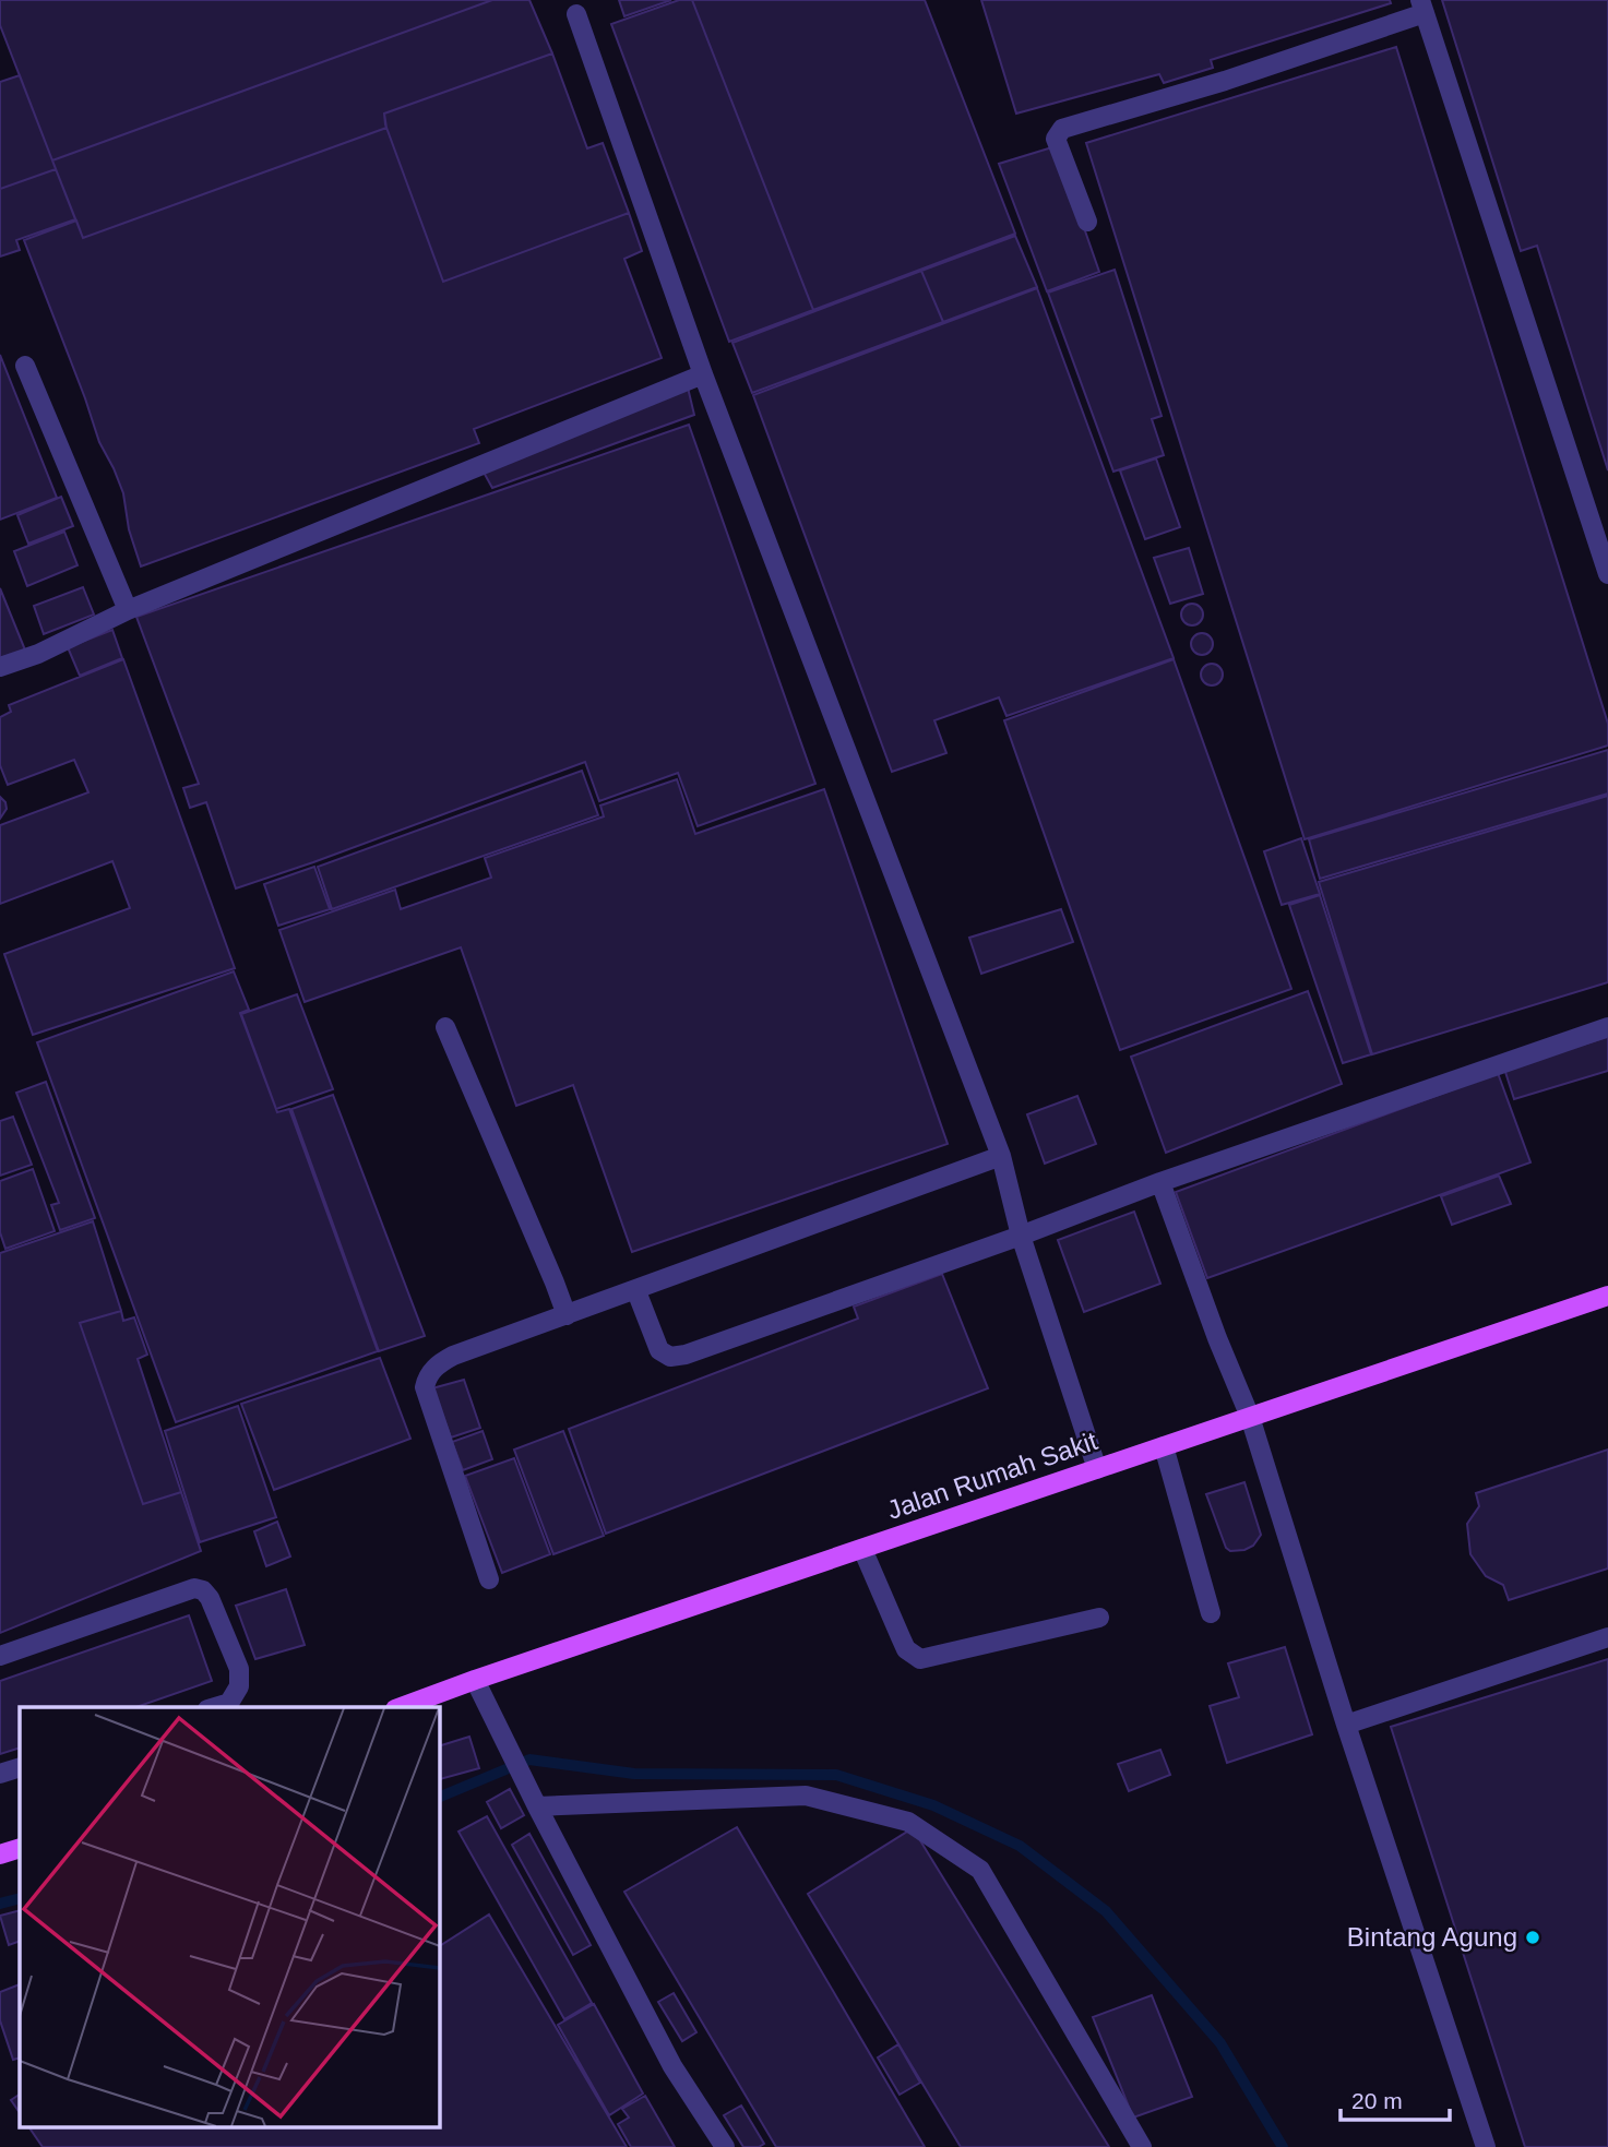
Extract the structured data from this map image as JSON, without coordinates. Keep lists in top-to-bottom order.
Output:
{
  "streets": {
    "main road": ["Jalan Rumah Sakit"]
  },
  "places": ["Bintang Agung"],
  "scale_bar": "20 m"
}
